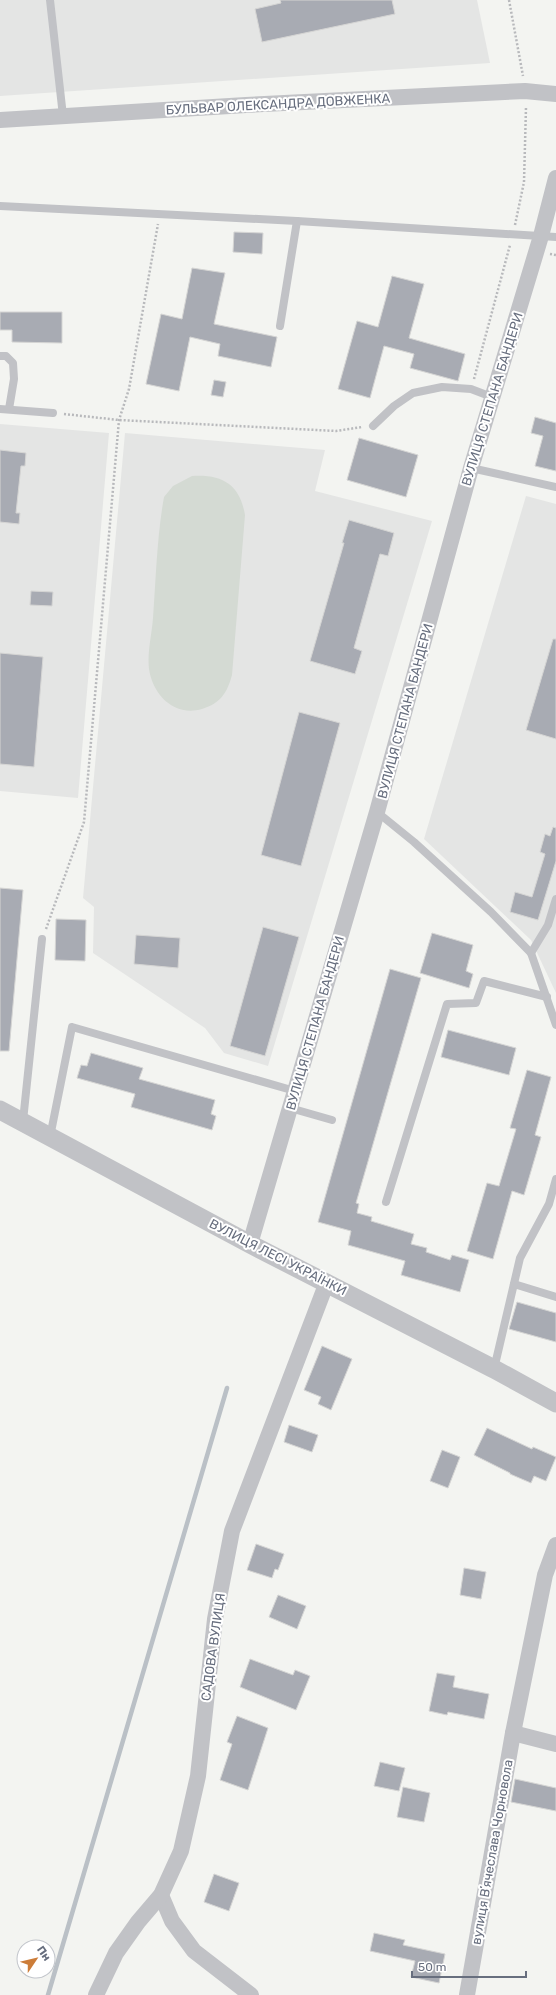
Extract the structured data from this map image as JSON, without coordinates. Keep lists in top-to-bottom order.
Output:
{
  "streets": {
    "street": [
      "БУЛЬВАР ОЛЕКСАНДРА ДОВЖЕНКА",
      "ВУЛИЦЯ СТЕПАНА БАНДЕРИ",
      "ВУЛИЦЯ ЛЕСІ УКРАЇНКИ",
      "САДОВА ВУЛИЦЯ",
      "вулиця Вʼячеслава Чорновола"
    ]
  },
  "crossings": [
    ["ВУЛИЦЯ СТЕПАНА БАНДЕРИ", "ВУЛИЦЯ ЛЕСІ УКРАЇНКИ"],
    ["ВУЛИЦЯ ЛЕСІ УКРАЇНКИ", "САДОВА ВУЛИЦЯ"]
  ],
  "scale_bar": "50 m",
  "north": "top right"
}
